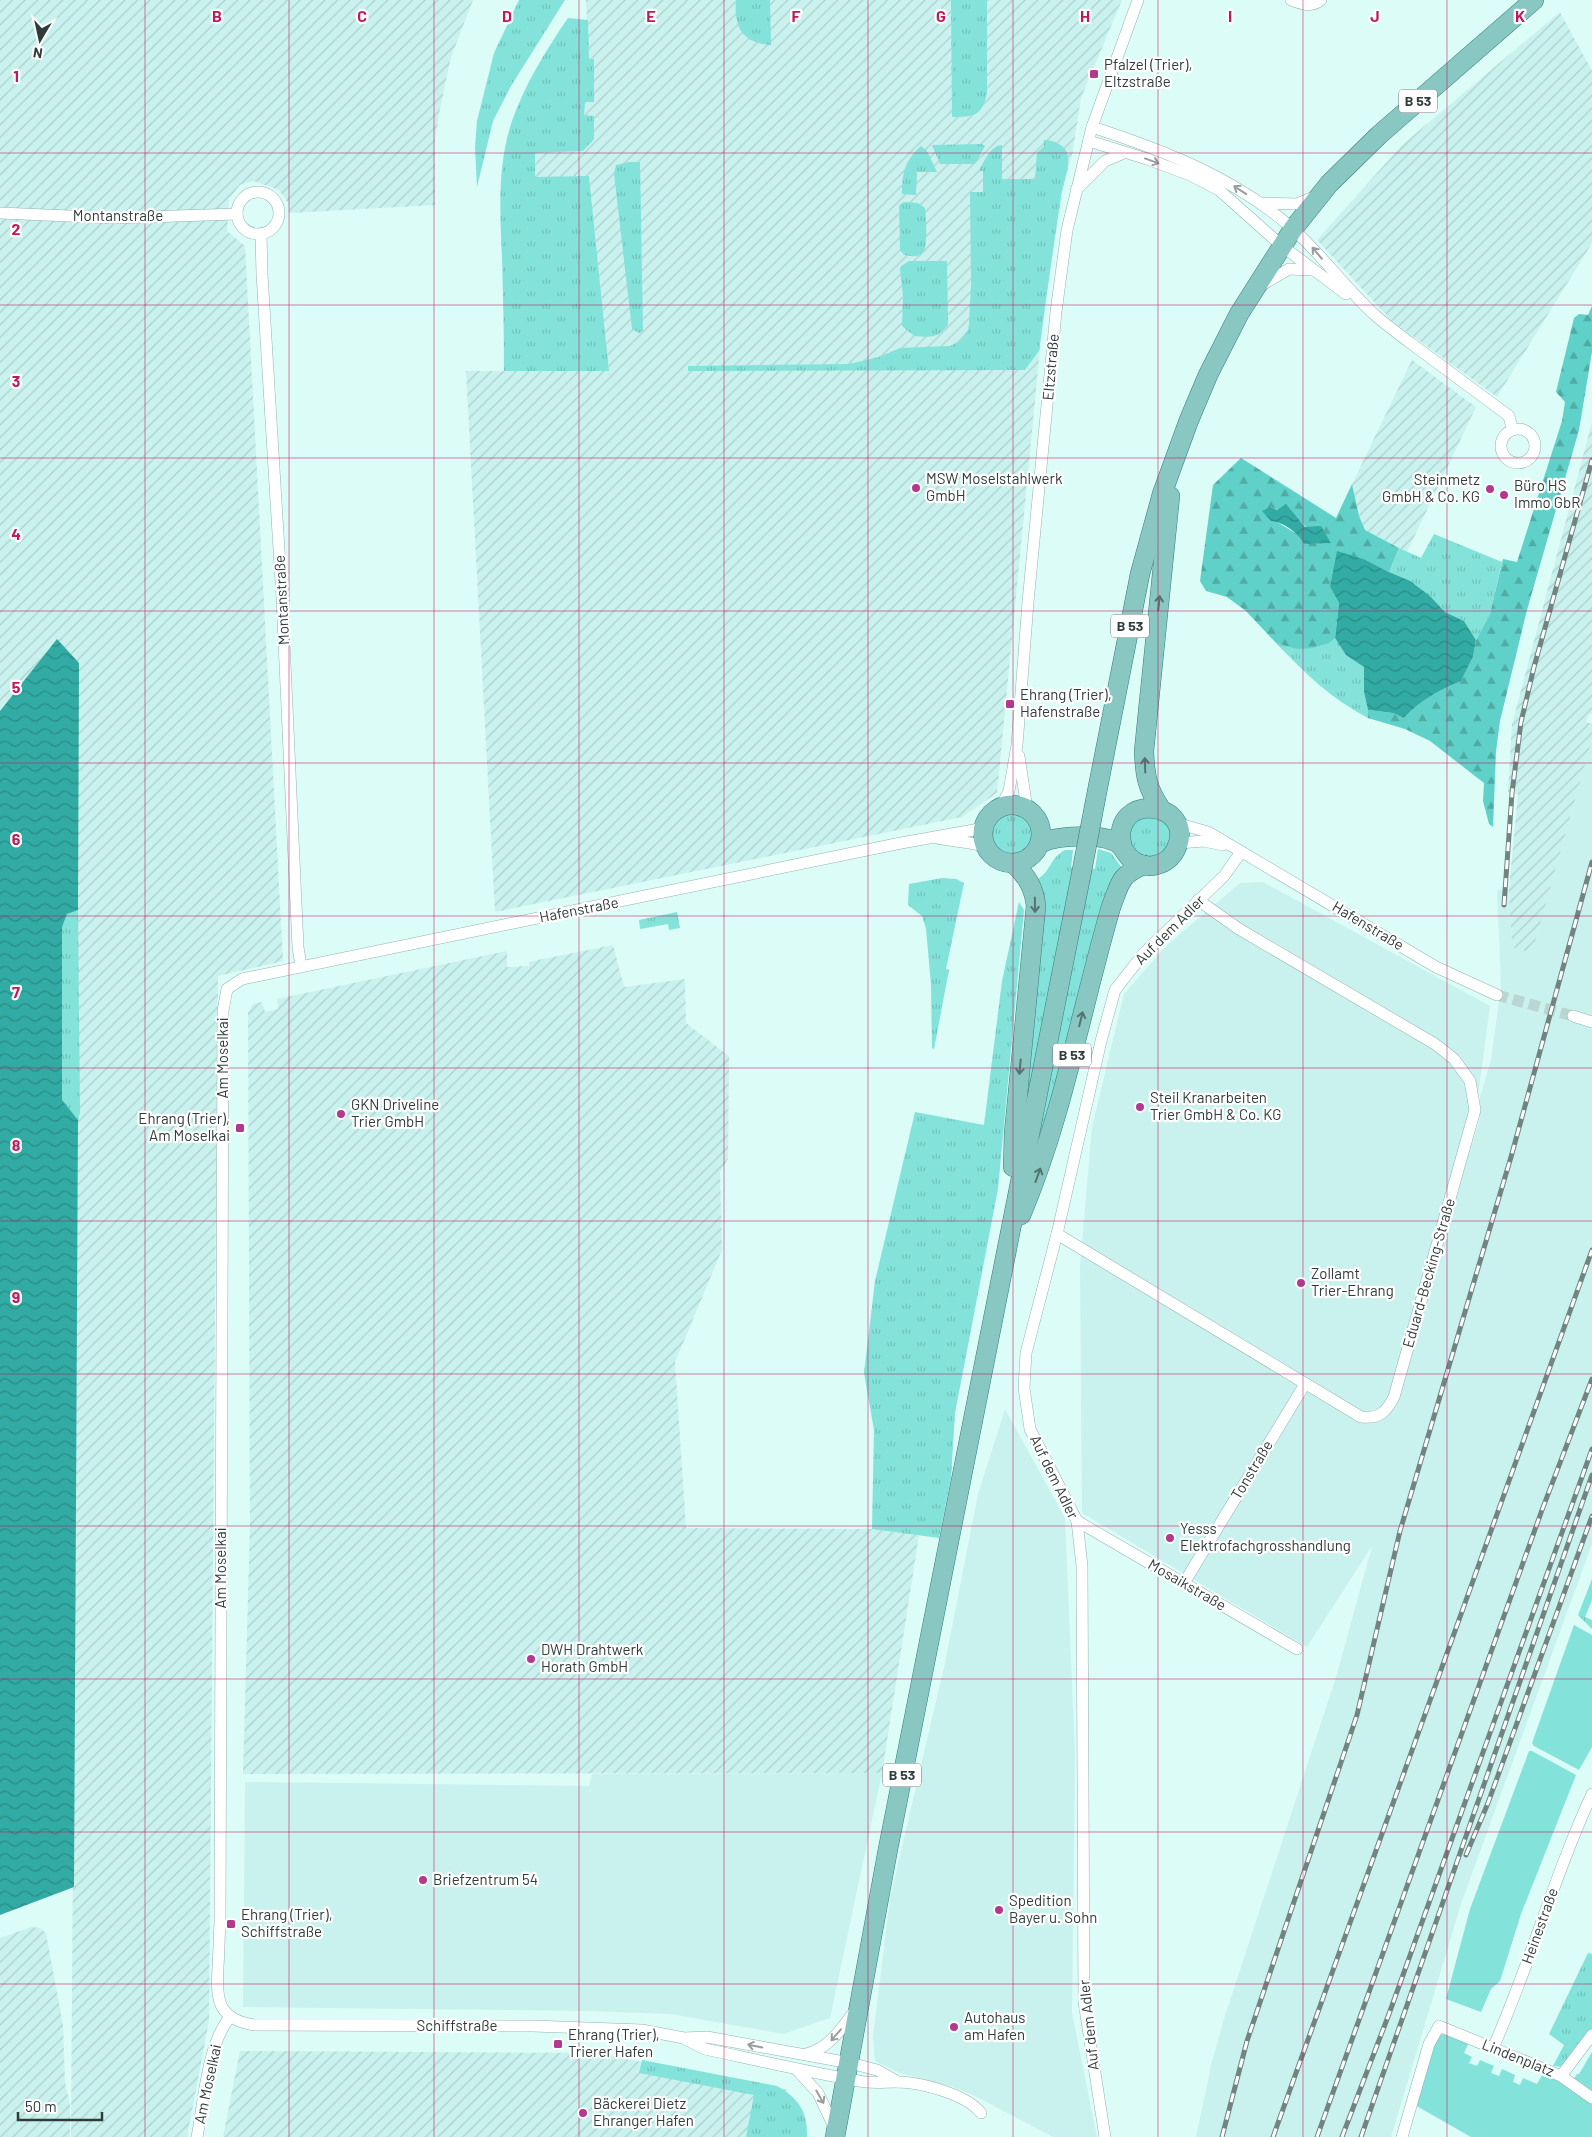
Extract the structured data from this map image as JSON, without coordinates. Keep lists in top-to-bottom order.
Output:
{
  "streets": {
    "main road": ["B 53"],
    "street": [
      "Montanstraße",
      "Eltzstraße",
      "Hafenstraße",
      "Auf dem Adler",
      "Am Moselkai",
      "Eduard-Becking-Straße",
      "Tonstraße",
      "Mosaikstraße",
      "Heinestraße",
      "Schiffstraße",
      "Lindenplatz"
    ]
  },
  "crossings": [
    ["B 53", "Eltzstraße"],
    ["B 53", "Hafenstraße"],
    ["B 53", "Schiffstraße"],
    ["Montanstraße", "Hafenstraße"],
    ["Eltzstraße", "Hafenstraße"],
    ["Hafenstraße", "Auf dem Adler"],
    ["Hafenstraße", "Am Moselkai"],
    ["Auf dem Adler", "Eduard-Becking-Straße"],
    ["Auf dem Adler", "Mosaikstraße"],
    ["Am Moselkai", "Schiffstraße"],
    ["Eduard-Becking-Straße", "Tonstraße"],
    ["Tonstraße", "Mosaikstraße"],
    ["Heinestraße", "Lindenplatz"]
  ],
  "places": {
    "transit": [
      "Pfalzel (Trier), Eltzstraße",
      "Ehrang (Trier), Hafenstraße",
      "Ehrang (Trier), Am Moselkai",
      "Ehrang (Trier), Schiffstraße",
      "Ehrang (Trier), Trierer Hafen"
    ],
    "other": [
      "MSW Moselstahlwerk GmbH",
      "Steinmetz GmbH & Co. KG",
      "Büro HS Immo GbR",
      "Steil Kranarbeiten Trier GmbH & Co. KG",
      "GKN Driveline Trier GmbH",
      "Zollamt Trier-Ehrang",
      "Yesss Elektrofachgrosshandlung",
      "DWH Drahtwerk Horath GmbH",
      "Briefzentrum 54",
      "Spedition Bayer u. Sohn",
      "Autohaus am Hafen",
      "Bäckerei Dietz Ehranger Hafen"
    ]
  },
  "scale_bar": "50 m",
  "north": "bottom",
  "grid": {
    "columns": [
      "B",
      "C",
      "D",
      "E",
      "F",
      "G",
      "H",
      "I",
      "J",
      "K"
    ],
    "rows": [
      "1",
      "2",
      "3",
      "4",
      "5",
      "6",
      "7",
      "8",
      "9"
    ]
  }
}
